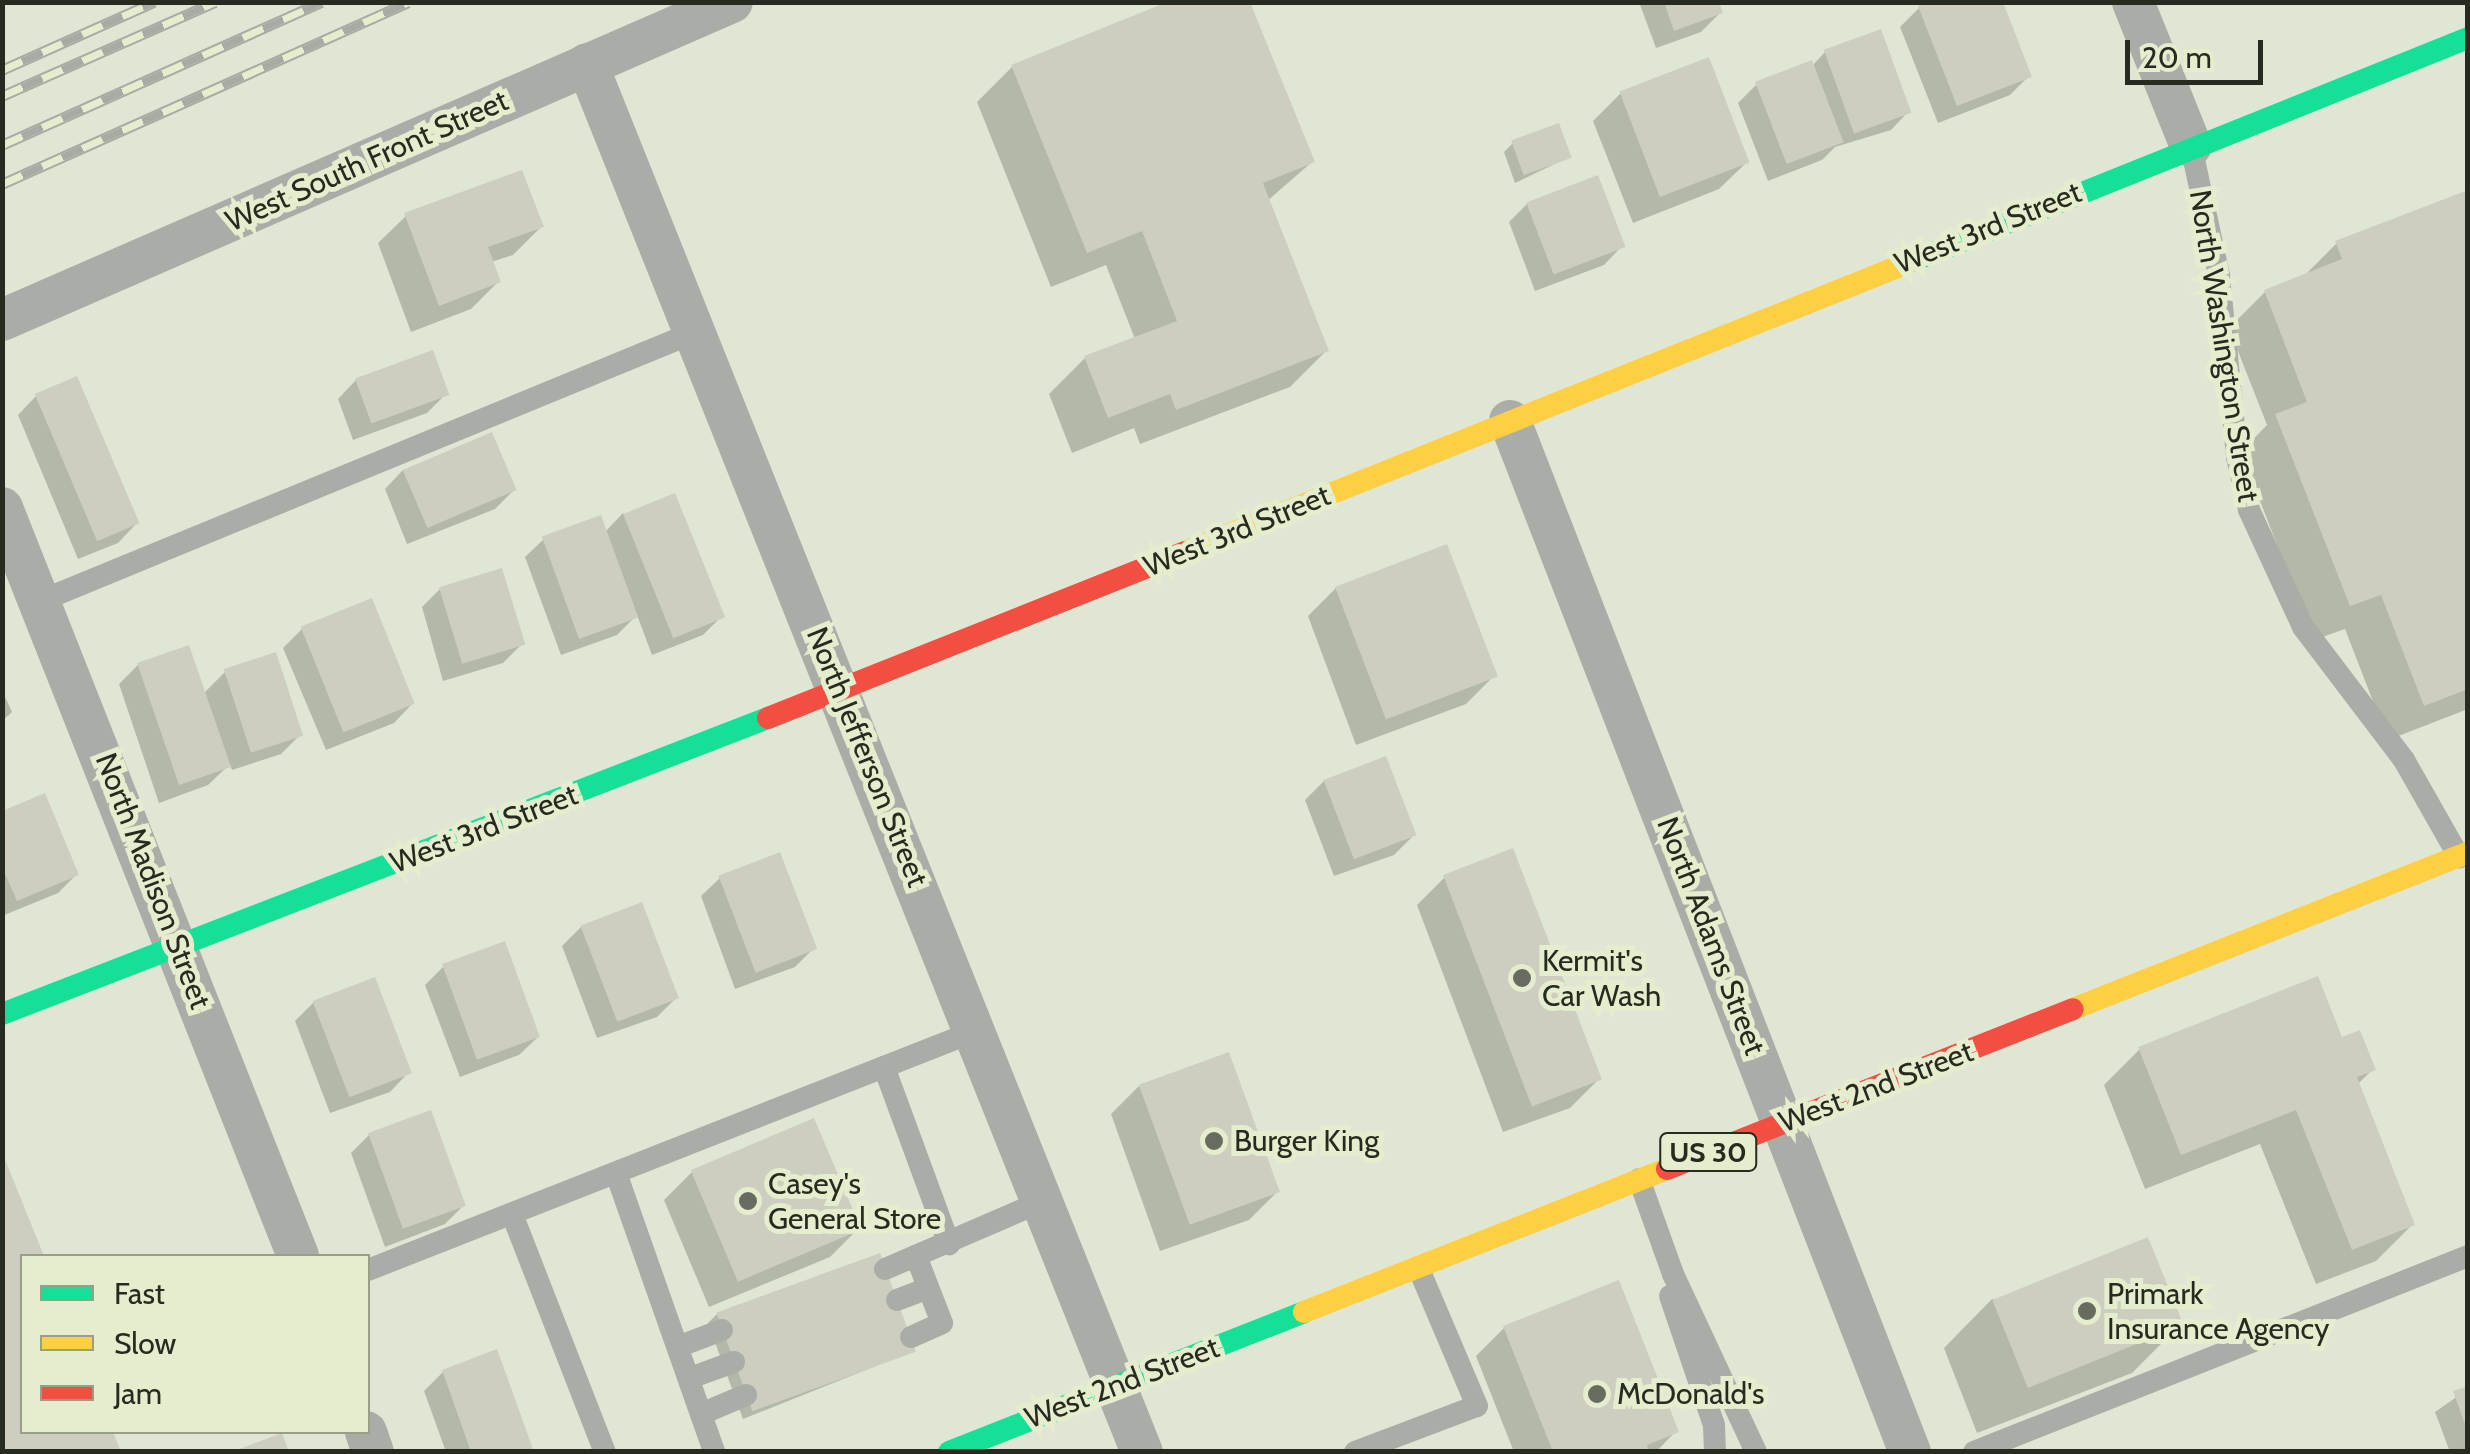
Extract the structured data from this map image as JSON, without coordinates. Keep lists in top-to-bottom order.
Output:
{
  "streets": {
    "main road": ["West 3rd Street", "West 2nd Street", "US 30"],
    "street": [
      "West South Front Street",
      "North Washington Street",
      "North Jefferson Street",
      "North Madison Street",
      "North Adams Street"
    ]
  },
  "crossings": [
    ["West South Front Street", "North Jefferson Street"],
    ["West 3rd Street", "North Washington Street"],
    ["West 3rd Street", "North Jefferson Street"],
    ["West 3rd Street", "North Madison Street"],
    ["West 3rd Street", "North Adams Street"],
    ["North Washington Street", "West 2nd Street"],
    ["North Jefferson Street", "West 2nd Street"],
    ["North Adams Street", "West 2nd Street"]
  ],
  "places": [
    "Kermit's Car Wash",
    "Burger King",
    "Casey's General Store",
    "Primark Insurance Agency",
    "McDonald's"
  ],
  "legend": ["Fast", "Slow", "Jam"],
  "scale_bar": "20 m"
}
